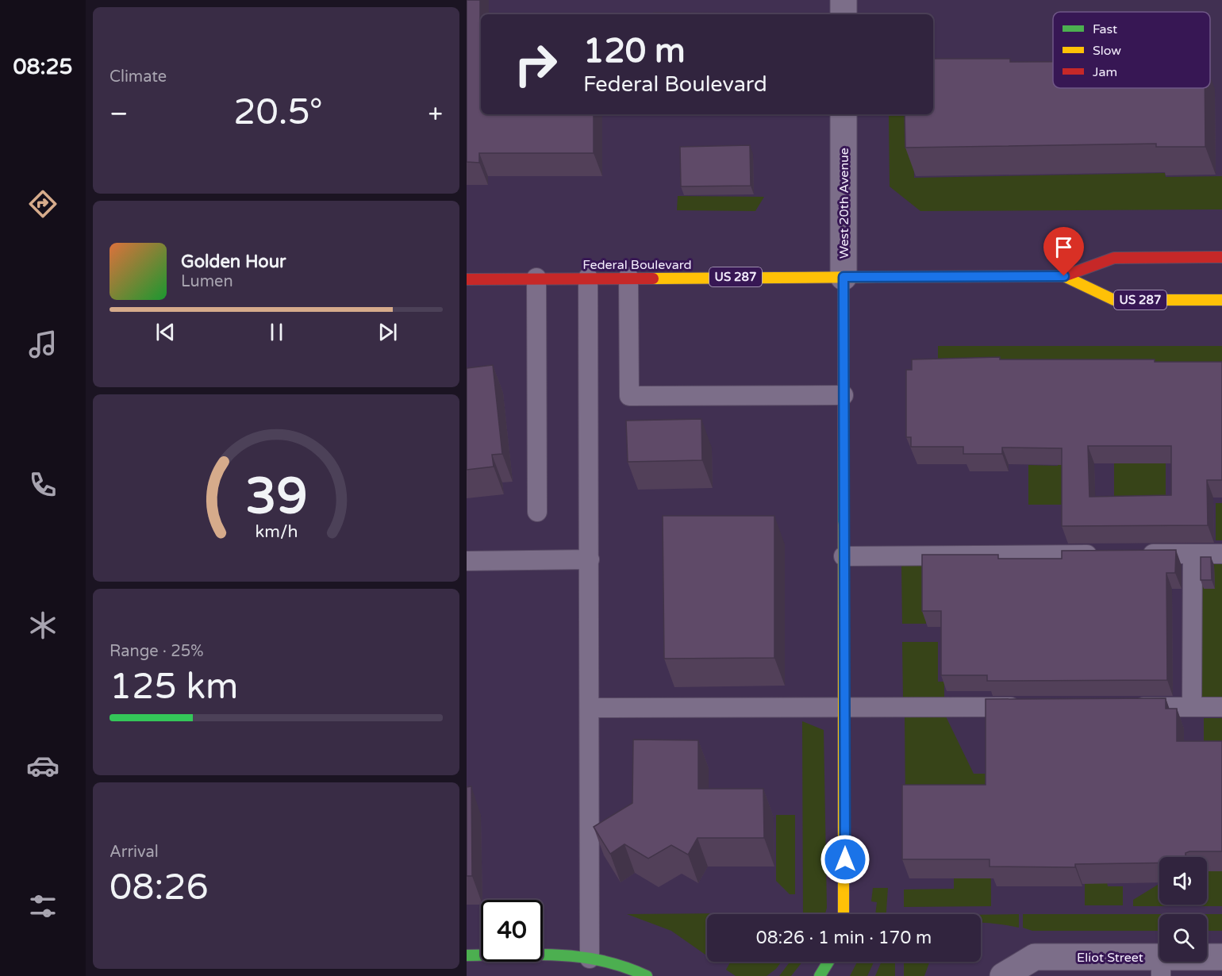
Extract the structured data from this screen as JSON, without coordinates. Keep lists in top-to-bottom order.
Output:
{
  "streets": {
    "main road": ["West 20th Avenue", "Federal Boulevard", "US 287"],
    "street": ["Eliot Street"]
  },
  "crossings": [
    ["West 20th Avenue", "Federal Boulevard"]
  ],
  "legend": ["Fast", "Slow", "Jam"],
  "page": {
    "tabs": "08:25",
    "tile": [
      "Climate",
      ["Range · 25%", "125 km"],
      ["Arrival", "08:26"]
    ],
    "turn": ["120 m", "Federal Boulevard"],
    "heat": ["−", "20.5°", "+"],
    "song": ["Golden Hour", "Lumen"],
    "limit": "40",
    "trip": "08:26 · 1 min · 170 m",
    "gauge": ["39", "km/h"]
  }
}
